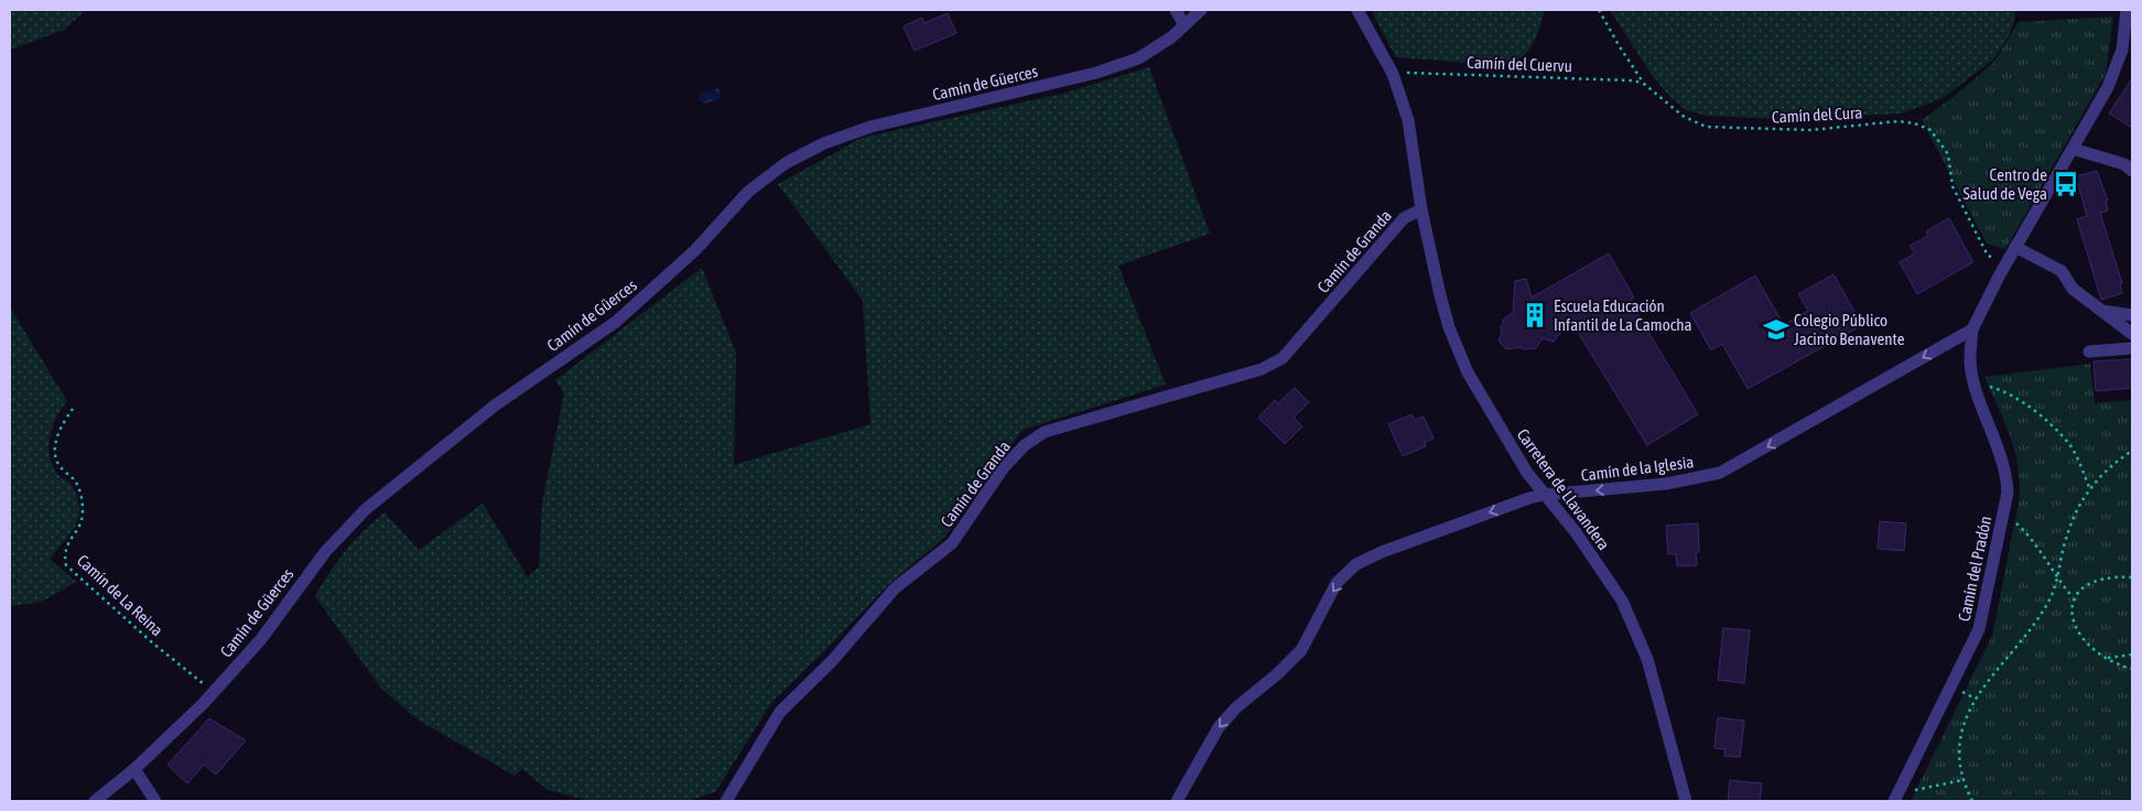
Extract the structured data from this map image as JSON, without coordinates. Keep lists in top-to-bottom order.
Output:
{
  "streets": {
    "street": [
      "Camín de Güerces",
      "Camín de Granda",
      "Camín de la Iglesia",
      "Carretera de Llavandera",
      "Camín del Pradón"
    ],
    "path": ["Camín del Cuervu", "Camín del Cura", "Camín de La Reina"]
  },
  "crossings": [
    ["Camín del Cuervu", "Camín del Cura"],
    ["Camín del Cuervu", "Carretera de Llavandera"],
    ["Camín de Güerces", "Camín de La Reina"],
    ["Camín de Granda", "Carretera de Llavandera"],
    ["Camín de la Iglesia", "Carretera de Llavandera"],
    ["Camín de la Iglesia", "Camín del Pradón"]
  ],
  "one_way": ["Camín de la Iglesia"],
  "places": {
    "bus stop": ["Centro de Salud de Vega"],
    "building": ["Escuela Educación Infantil de La Camocha"],
    "school or university": ["Colegio Público Jacinto Benavente"]
  }
}
